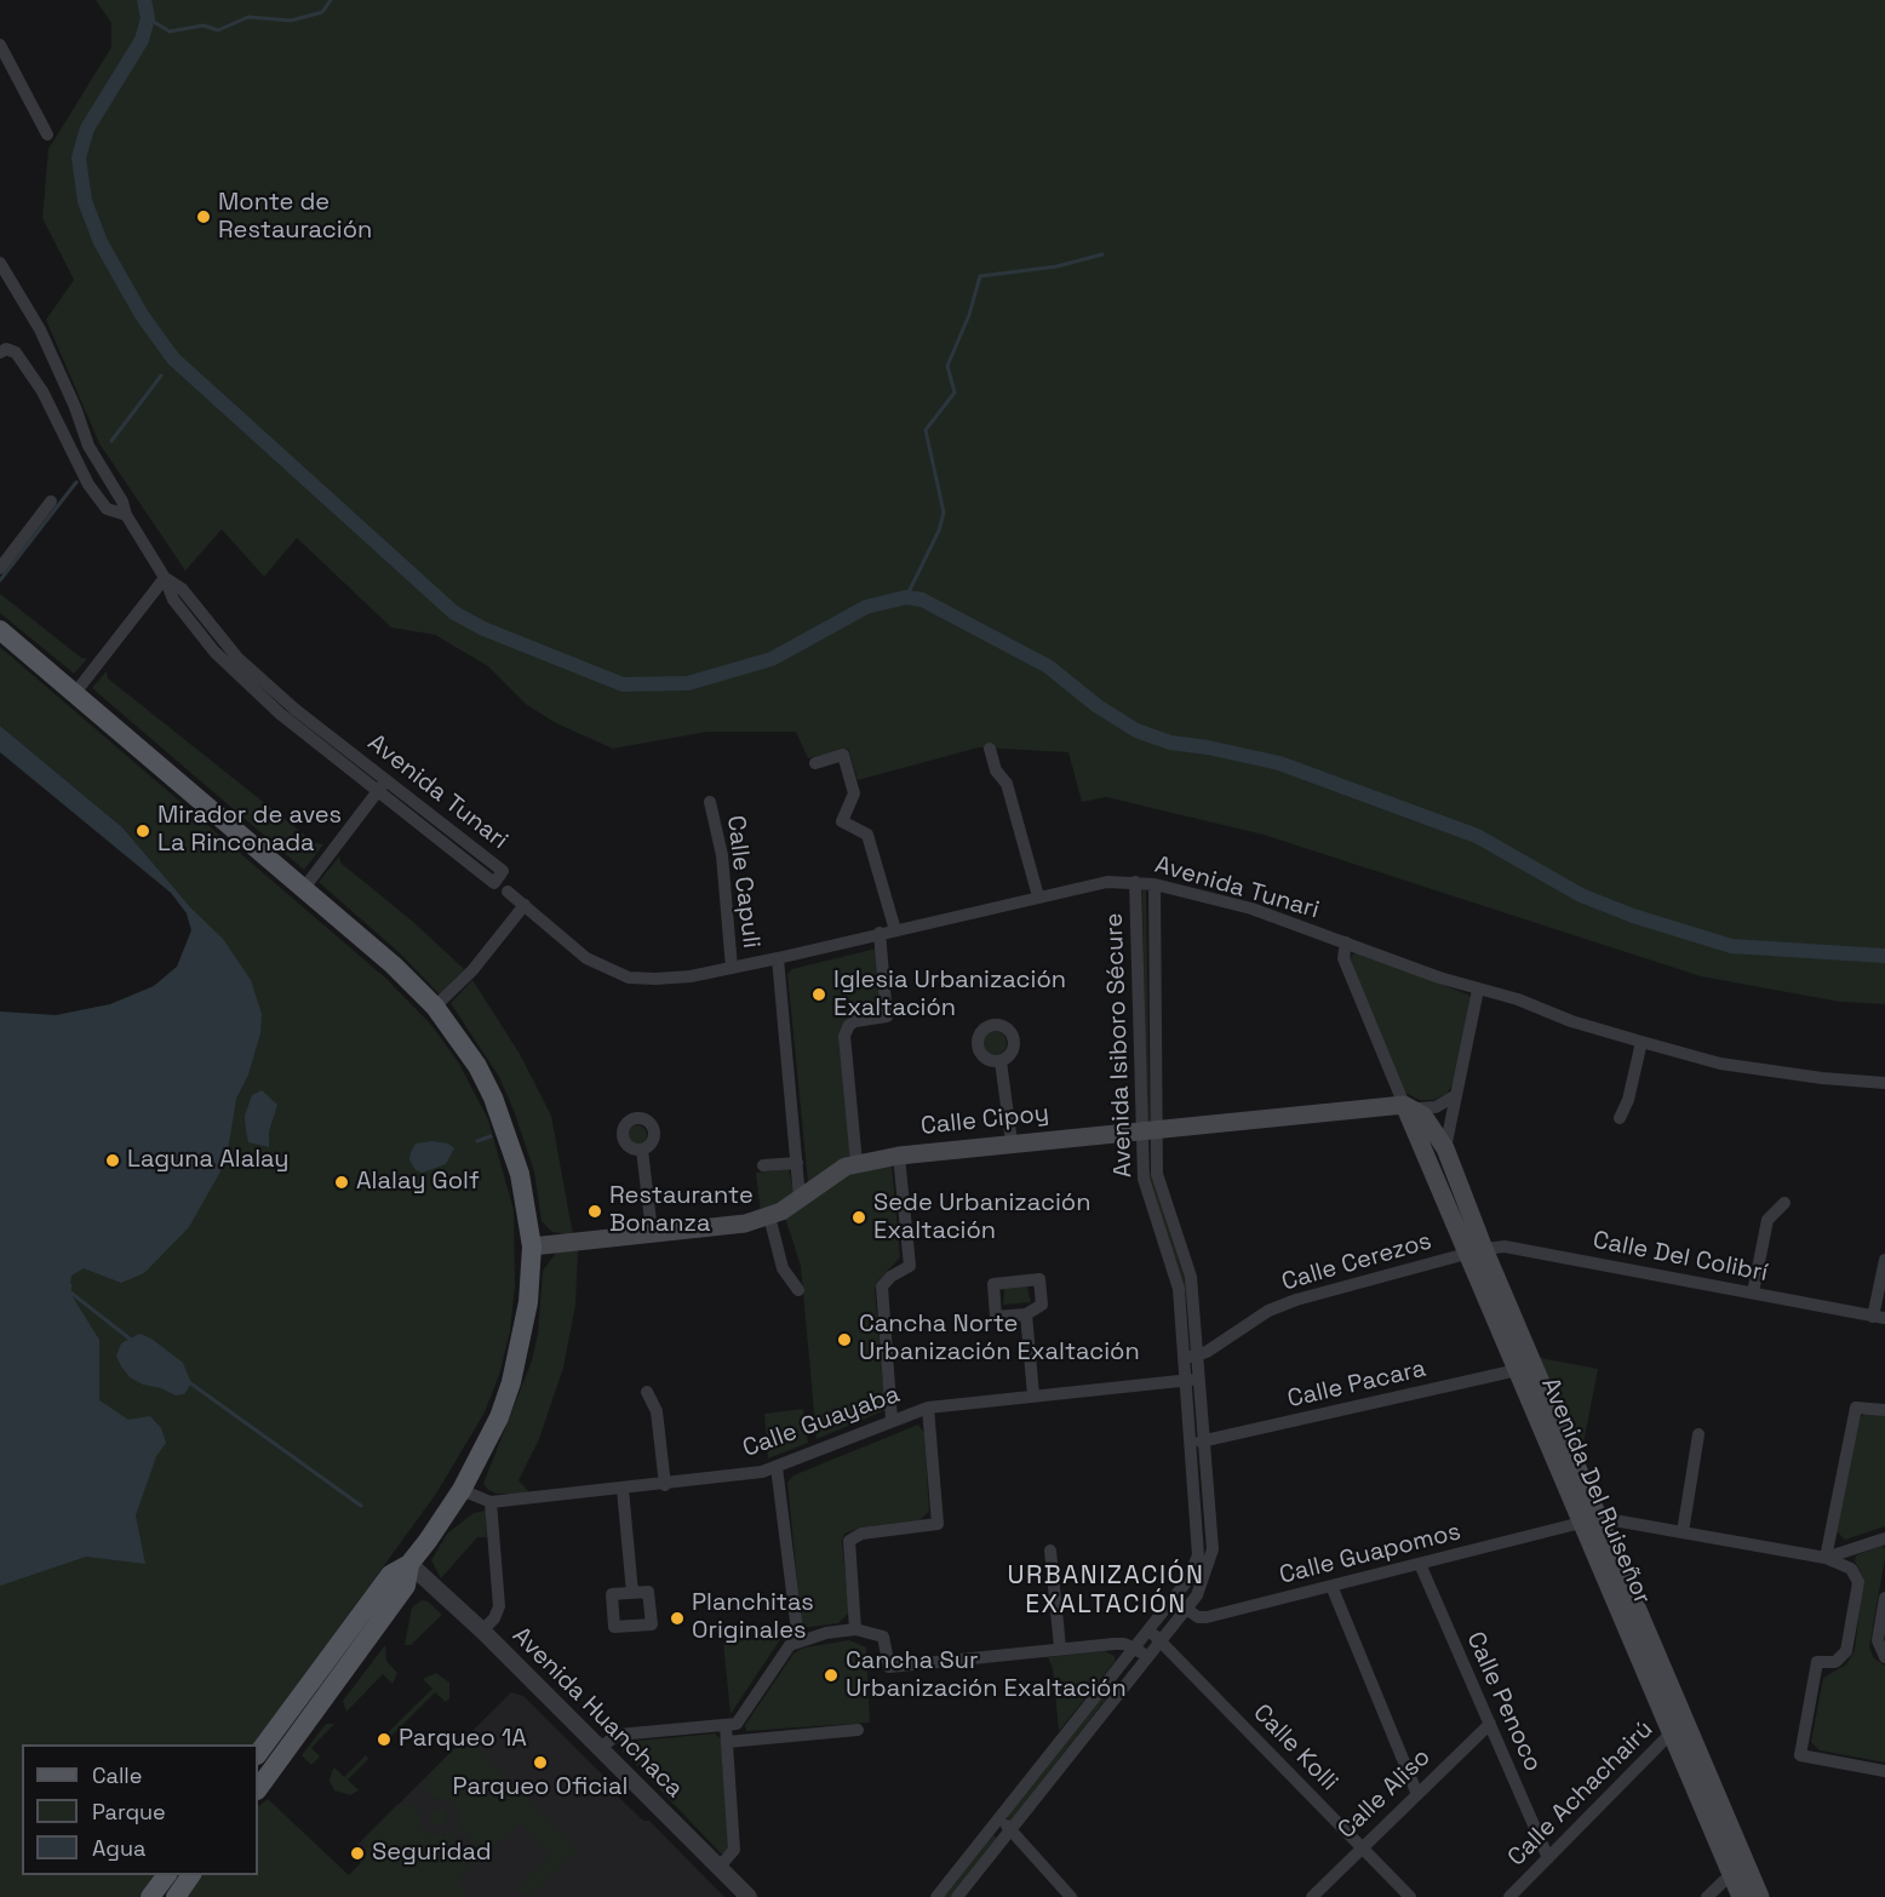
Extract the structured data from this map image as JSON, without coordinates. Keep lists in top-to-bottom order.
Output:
{
  "streets": {
    "main road": ["Calle Cipoy", "Avenida Del Ruiseñor"],
    "street": [
      "Avenida Tunari",
      "Calle Capuli",
      "Avenida Isiboro Sécure",
      "Calle Del Colibrí",
      "Calle Cerezos",
      "Calle Pacara",
      "Calle Guayaba",
      "Calle Guapomos",
      "Calle Penoco",
      "Avenida Huanchaca",
      "Calle Kolli",
      "Calle Aliso",
      "Calle Achachairú"
    ]
  },
  "crossings": [
    ["Avenida Tunari", "Calle Capuli"],
    ["Avenida Tunari", "Avenida Isiboro Sécure"],
    ["Avenida Tunari", "Avenida Del Ruiseñor"],
    ["Avenida Isiboro Sécure", "Calle Cipoy"],
    ["Avenida Isiboro Sécure", "Calle Cerezos"],
    ["Avenida Isiboro Sécure", "Calle Pacara"],
    ["Avenida Isiboro Sécure", "Calle Guayaba"],
    ["Avenida Isiboro Sécure", "Calle Guapomos"],
    ["Avenida Isiboro Sécure", "Calle Kolli"],
    ["Calle Cipoy", "Avenida Del Ruiseñor"],
    ["Calle Del Colibrí", "Calle Cerezos"],
    ["Calle Del Colibrí", "Avenida Del Ruiseñor"],
    ["Calle Cerezos", "Avenida Del Ruiseñor"],
    ["Calle Pacara", "Avenida Del Ruiseñor"],
    ["Avenida Del Ruiseñor", "Calle Guapomos"],
    ["Avenida Del Ruiseñor", "Calle Achachairú"],
    ["Calle Guapomos", "Calle Penoco"],
    ["Calle Penoco", "Calle Aliso"],
    ["Calle Penoco", "Calle Achachairú"],
    ["Calle Kolli", "Calle Aliso"]
  ],
  "districts": ["URBANIZACIÓN EXALTACIÓN"],
  "places": [
    "Monte de Restauración",
    "Mirador de aves La Rinconada",
    "Iglesia Urbanización Exaltación",
    "Laguna Alalay",
    "Alalay Golf",
    "Restaurante Bonanza",
    "Sede Urbanización Exaltación",
    "Cancha Norte Urbanización Exaltación",
    "Planchitas Originales",
    "Cancha Sur Urbanización Exaltación",
    "Parqueo 1A",
    "Parqueo Oficial",
    "Seguridad"
  ],
  "legend": ["Calle", "Parque", "Agua"]
}
